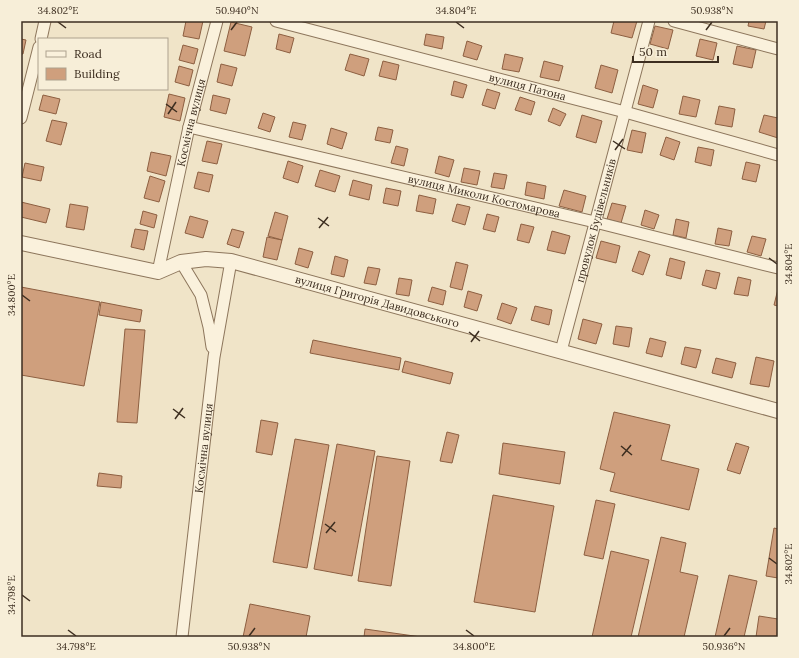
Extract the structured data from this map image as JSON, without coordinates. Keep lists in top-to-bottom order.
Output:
{
  "streets": {
    "street": [
      "вулиця Патона",
      "Космічна вулиця",
      "вулиця Миколи Костомарова",
      "провулок Будівельників",
      "вулиця Григорія Давидовського"
    ]
  },
  "crossings": [
    ["вулиця Патона", "провулок Будівельників"],
    ["Космічна вулиця", "вулиця Миколи Костомарова"],
    ["Космічна вулиця", "вулиця Григорія Давидовського"],
    ["вулиця Миколи Костомарова", "провулок Будівельників"],
    ["провулок Будівельників", "вулиця Григорія Давидовського"]
  ],
  "legend": ["Road", "Building"],
  "scale_bar": "50 m",
  "coordinates": [
    "34.802°E",
    "50.940°N",
    "34.804°E",
    "50.938°N",
    "34.800°E",
    "34.798°E",
    "50.936°N"
  ]
}
